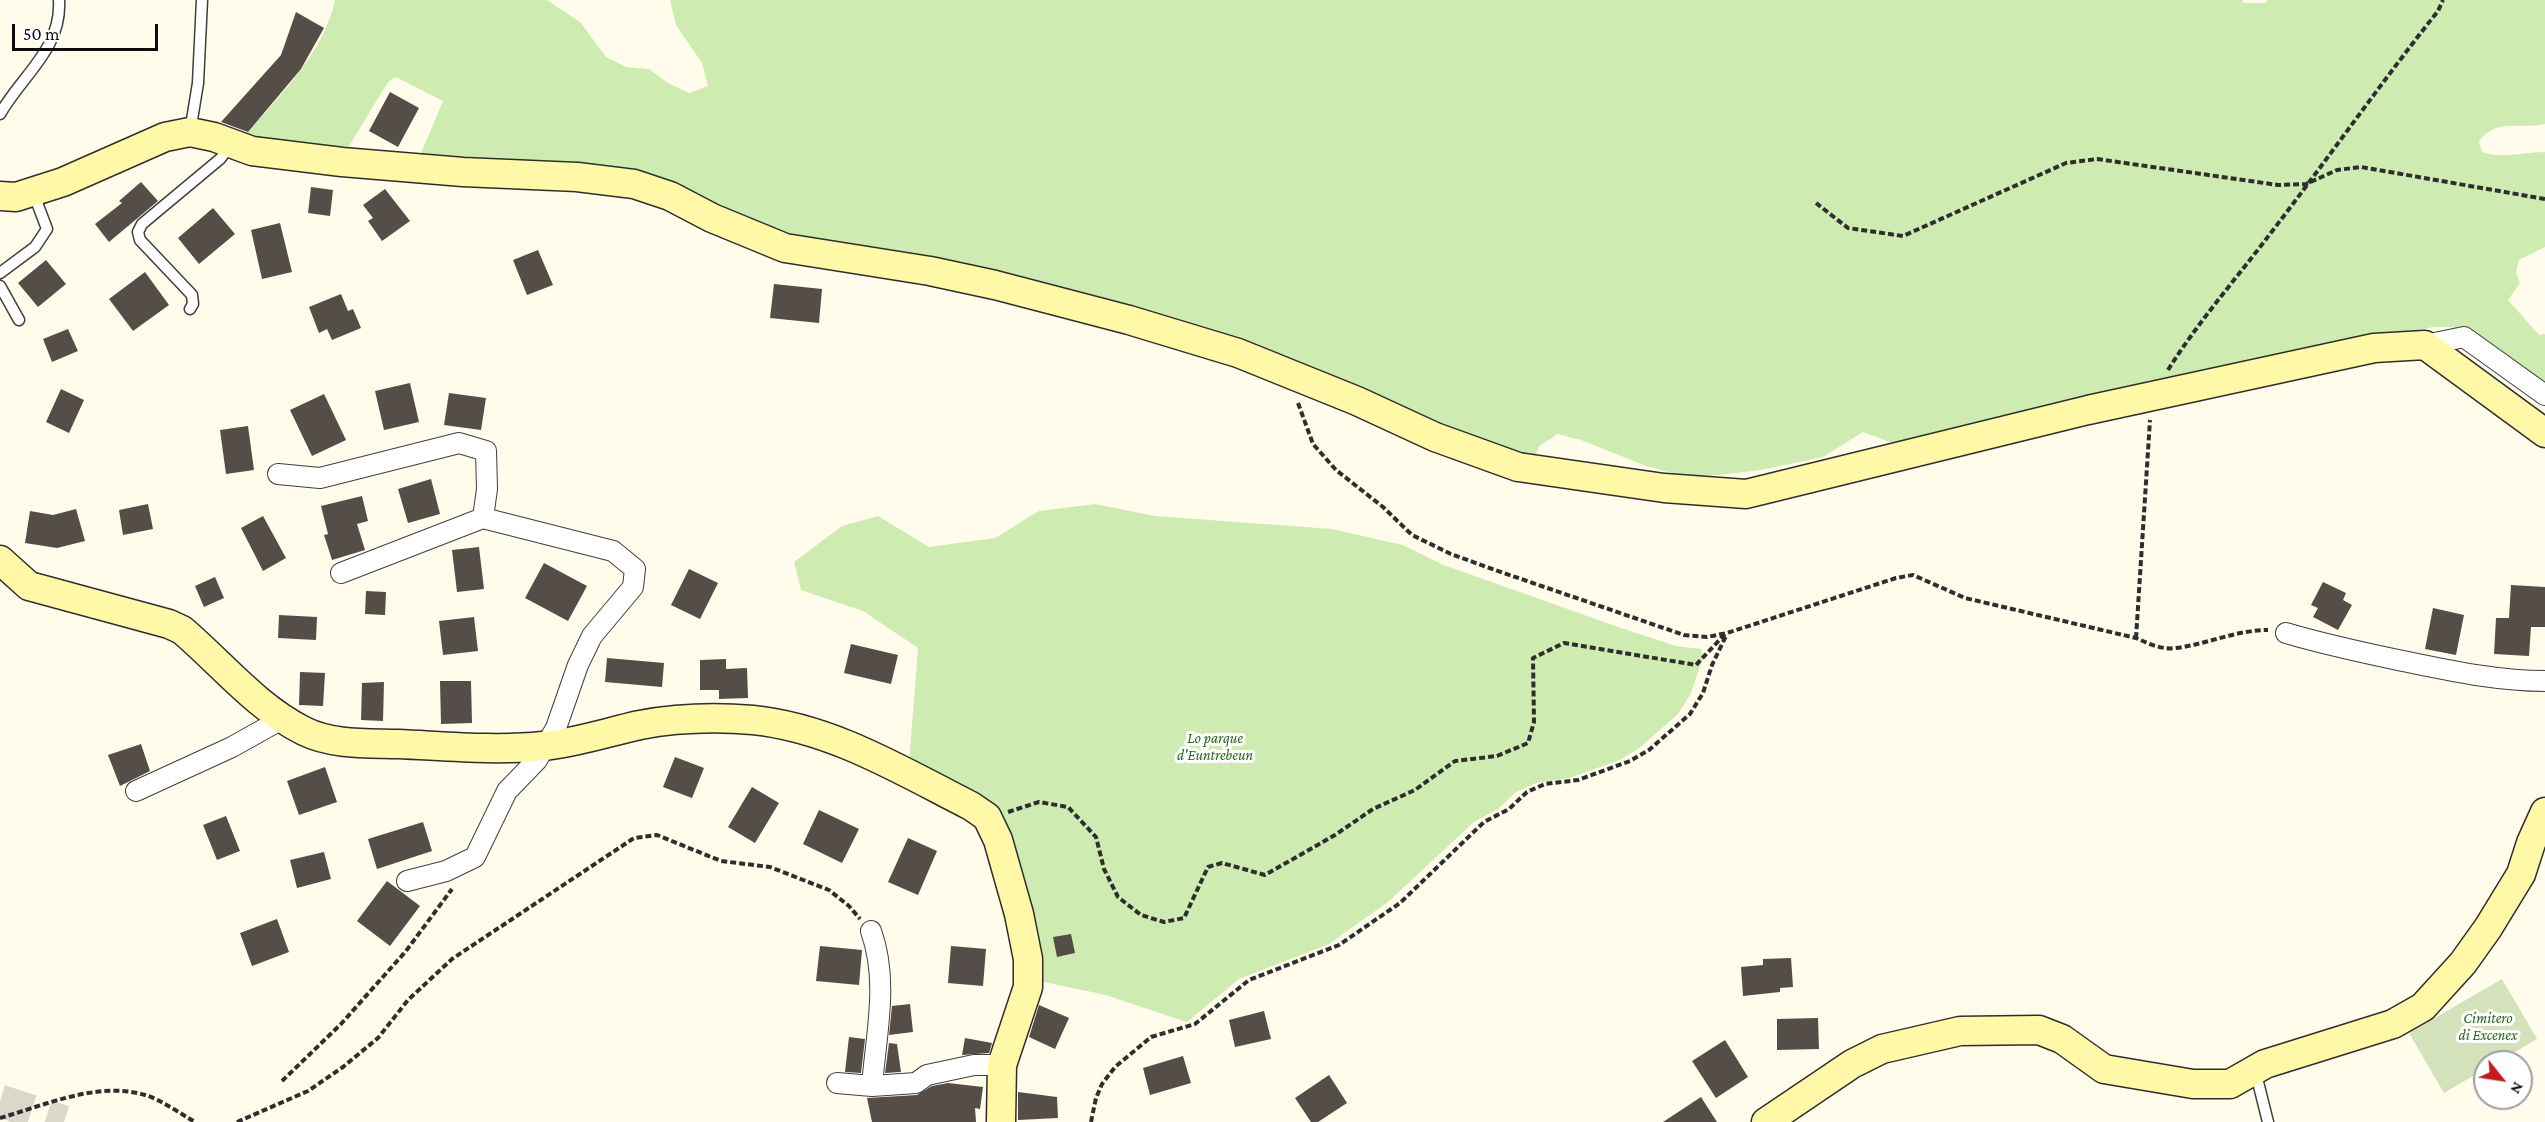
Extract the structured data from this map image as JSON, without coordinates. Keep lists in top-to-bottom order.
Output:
{
  "parks": ["Lo parque d'Euntrebeun", "Cimitero di Excenex"],
  "scale_bar": "50 m",
  "north": "bottom right"
}
